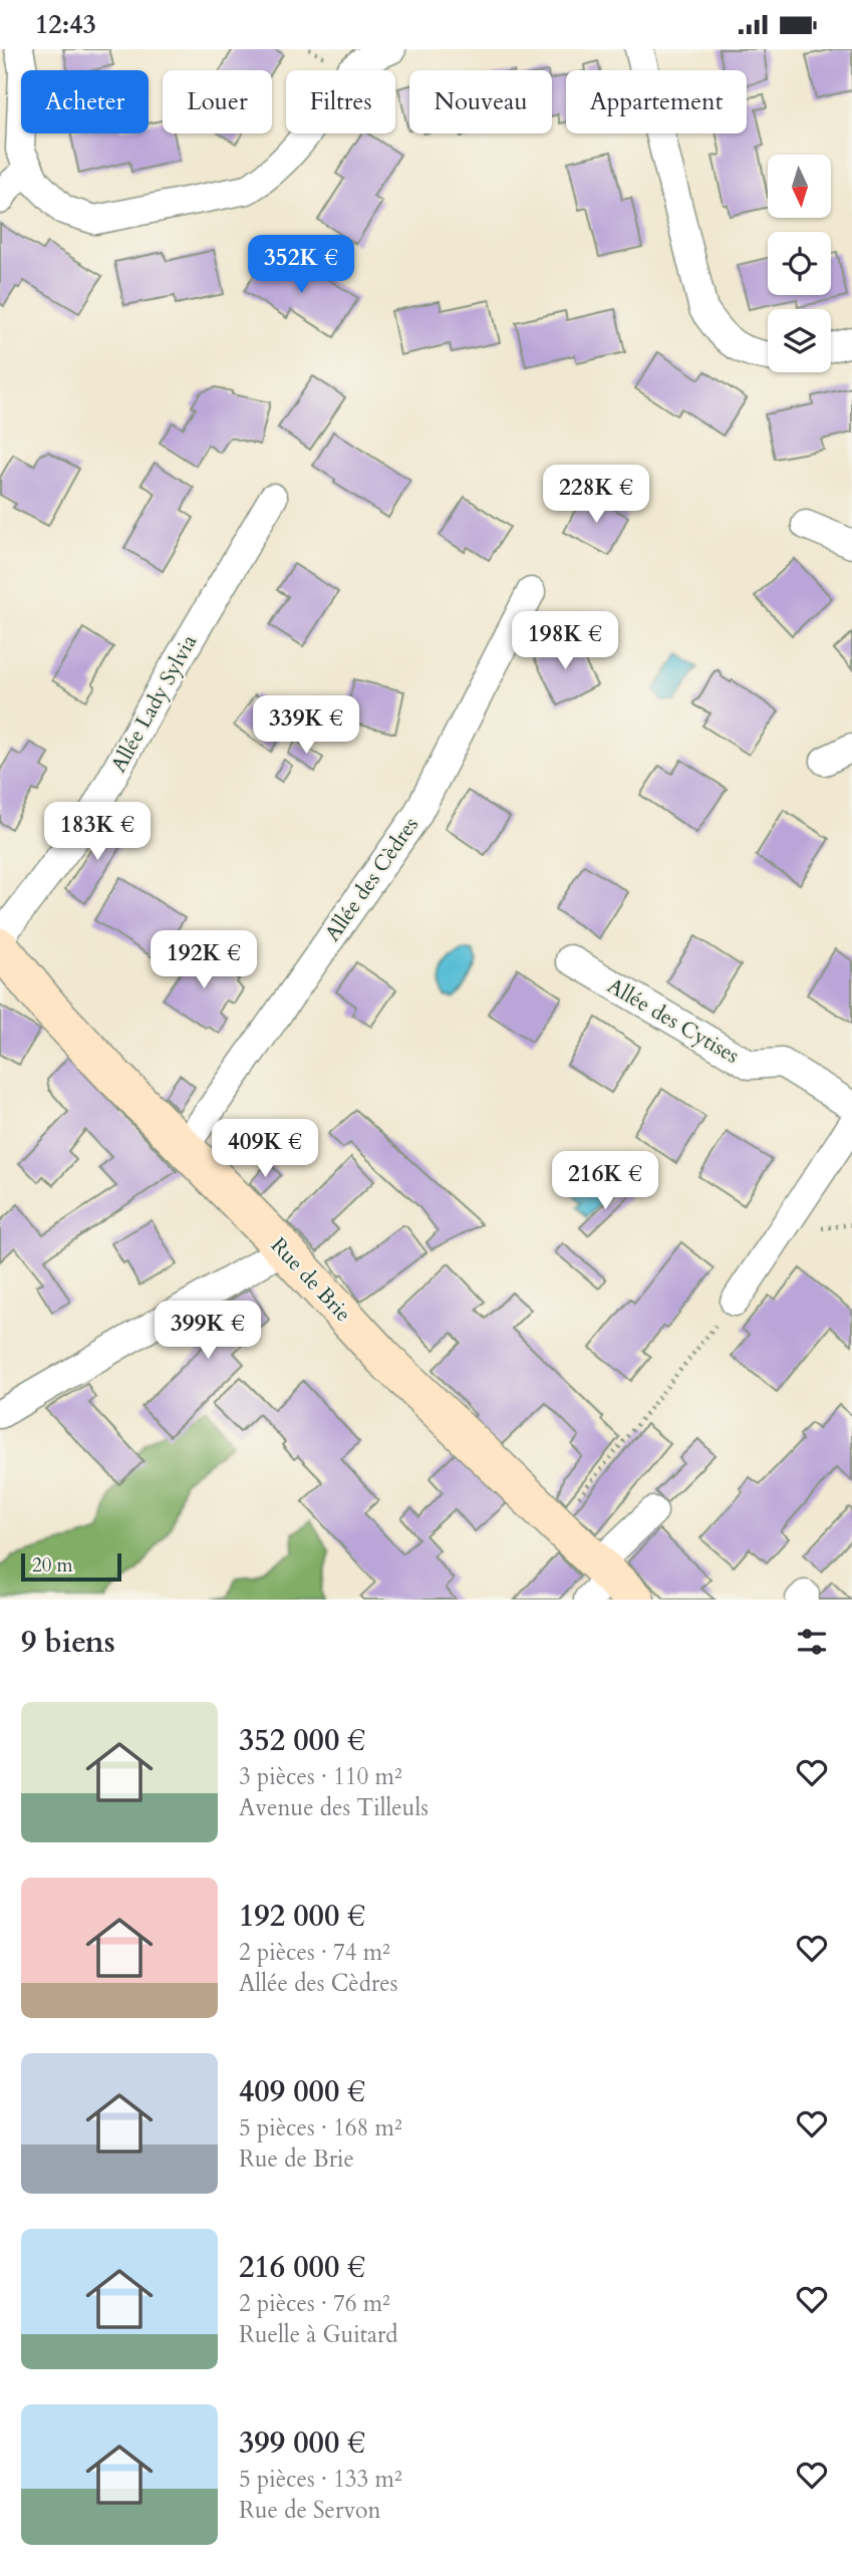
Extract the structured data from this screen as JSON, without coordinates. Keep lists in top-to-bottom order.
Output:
{
  "streets": {
    "street": [
      "Allée Lady Sylvia",
      "Allée des Cèdres",
      "Allée des Cytises",
      "Rue de Brie"
    ]
  },
  "crossings": [
    ["Allée des Cèdres", "Rue de Brie"]
  ],
  "scale_bar": "20 m",
  "north": "bottom",
  "page": {
    "status": "12:43",
    "chip": [
      "Acheter",
      "Louer",
      "Filtres",
      "Nouveau",
      "Appartement"
    ],
    "price": [
      "352K €",
      "228K €",
      "198K €",
      "339K €",
      "183K €",
      "192K €",
      "409K €",
      "216K €",
      "399K €"
    ],
    "scale": "20 m",
    "heading": "9 biens",
    "list": [
      {
        "name": "352 000 €",
        "note": "3 pièces · 110 m² · Avenue des Tilleuls"
      },
      {
        "name": "192 000 €",
        "note": "2 pièces · 74 m² · Allée des Cèdres"
      },
      {
        "name": "409 000 €",
        "note": "5 pièces · 168 m² · Rue de Brie"
      },
      {
        "name": "216 000 €",
        "note": "2 pièces · 76 m² · Ruelle à Guitard"
      },
      {
        "name": "399 000 €",
        "note": "5 pièces · 133 m² · Rue de Servon"
      }
    ]
  }
}
